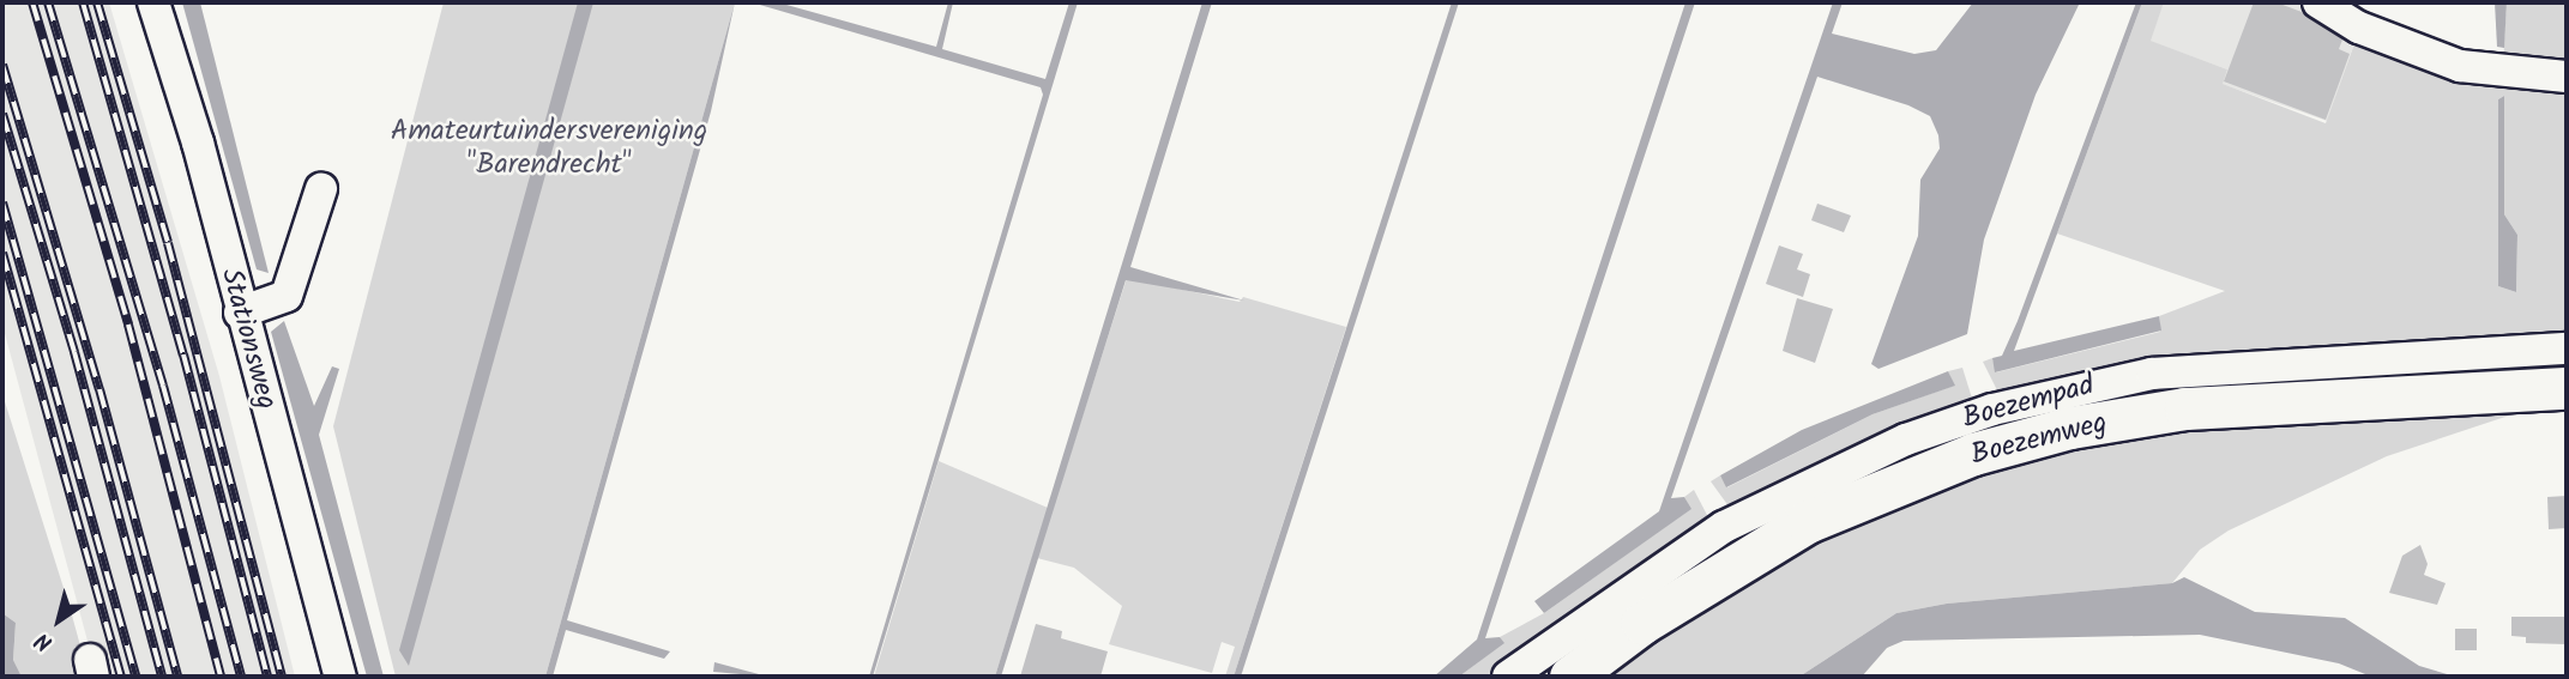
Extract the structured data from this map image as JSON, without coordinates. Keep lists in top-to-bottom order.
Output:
{
  "streets": {
    "main road": ["Boezemweg"],
    "street": ["Stationsweg", "Boezempad"]
  },
  "parks": ["Amateurtuindersvereniging \"Barendrecht\""],
  "north": "bottom left"
}
